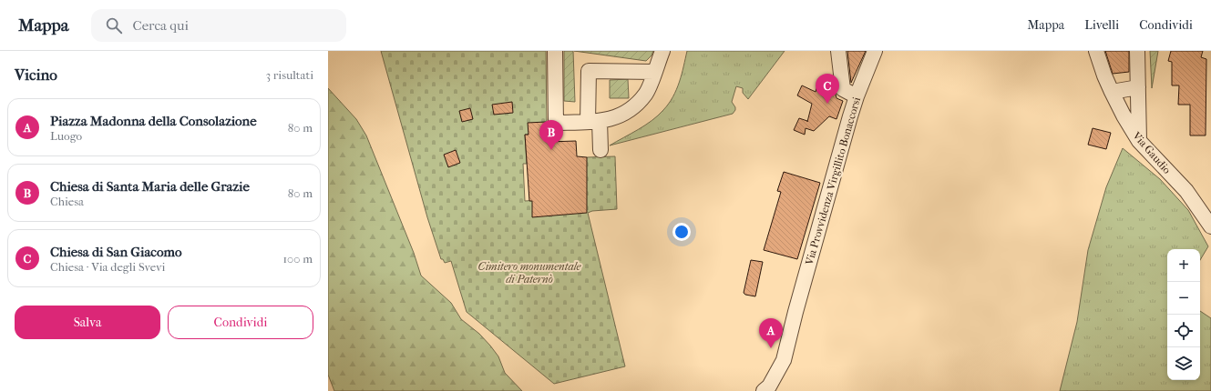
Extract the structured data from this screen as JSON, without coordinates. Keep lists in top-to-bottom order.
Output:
{
  "streets": {
    "street": ["Via Gaudio", "Via Provvidenza Virgillito Bonaccorsi"]
  },
  "parks": ["Cimitero monumentale di Paternò"],
  "page": {
    "header": "Mappa",
    "search": "Cerca qui",
    "nav": ["Mappa", "Livelli", "Condividi"],
    "heading": ["Vicino", "3 risultati"],
    "pins": ["C", "B", "A"],
    "list": [
      {
        "mark": "A",
        "name": "Piazza Madonna della Consolazione",
        "note": "Luogo",
        "value": "80 m"
      },
      {
        "mark": "B",
        "name": "Chiesa di Santa Maria delle Grazie",
        "note": "Chiesa",
        "value": "80 m"
      },
      {
        "mark": "C",
        "name": "Chiesa di San Giacomo",
        "note": "Chiesa · Via degli Svevi",
        "value": "100 m"
      }
    ],
    "map_buttons": ["+", "−"],
    "buttons": ["Salva", "Condividi"]
  }
}
